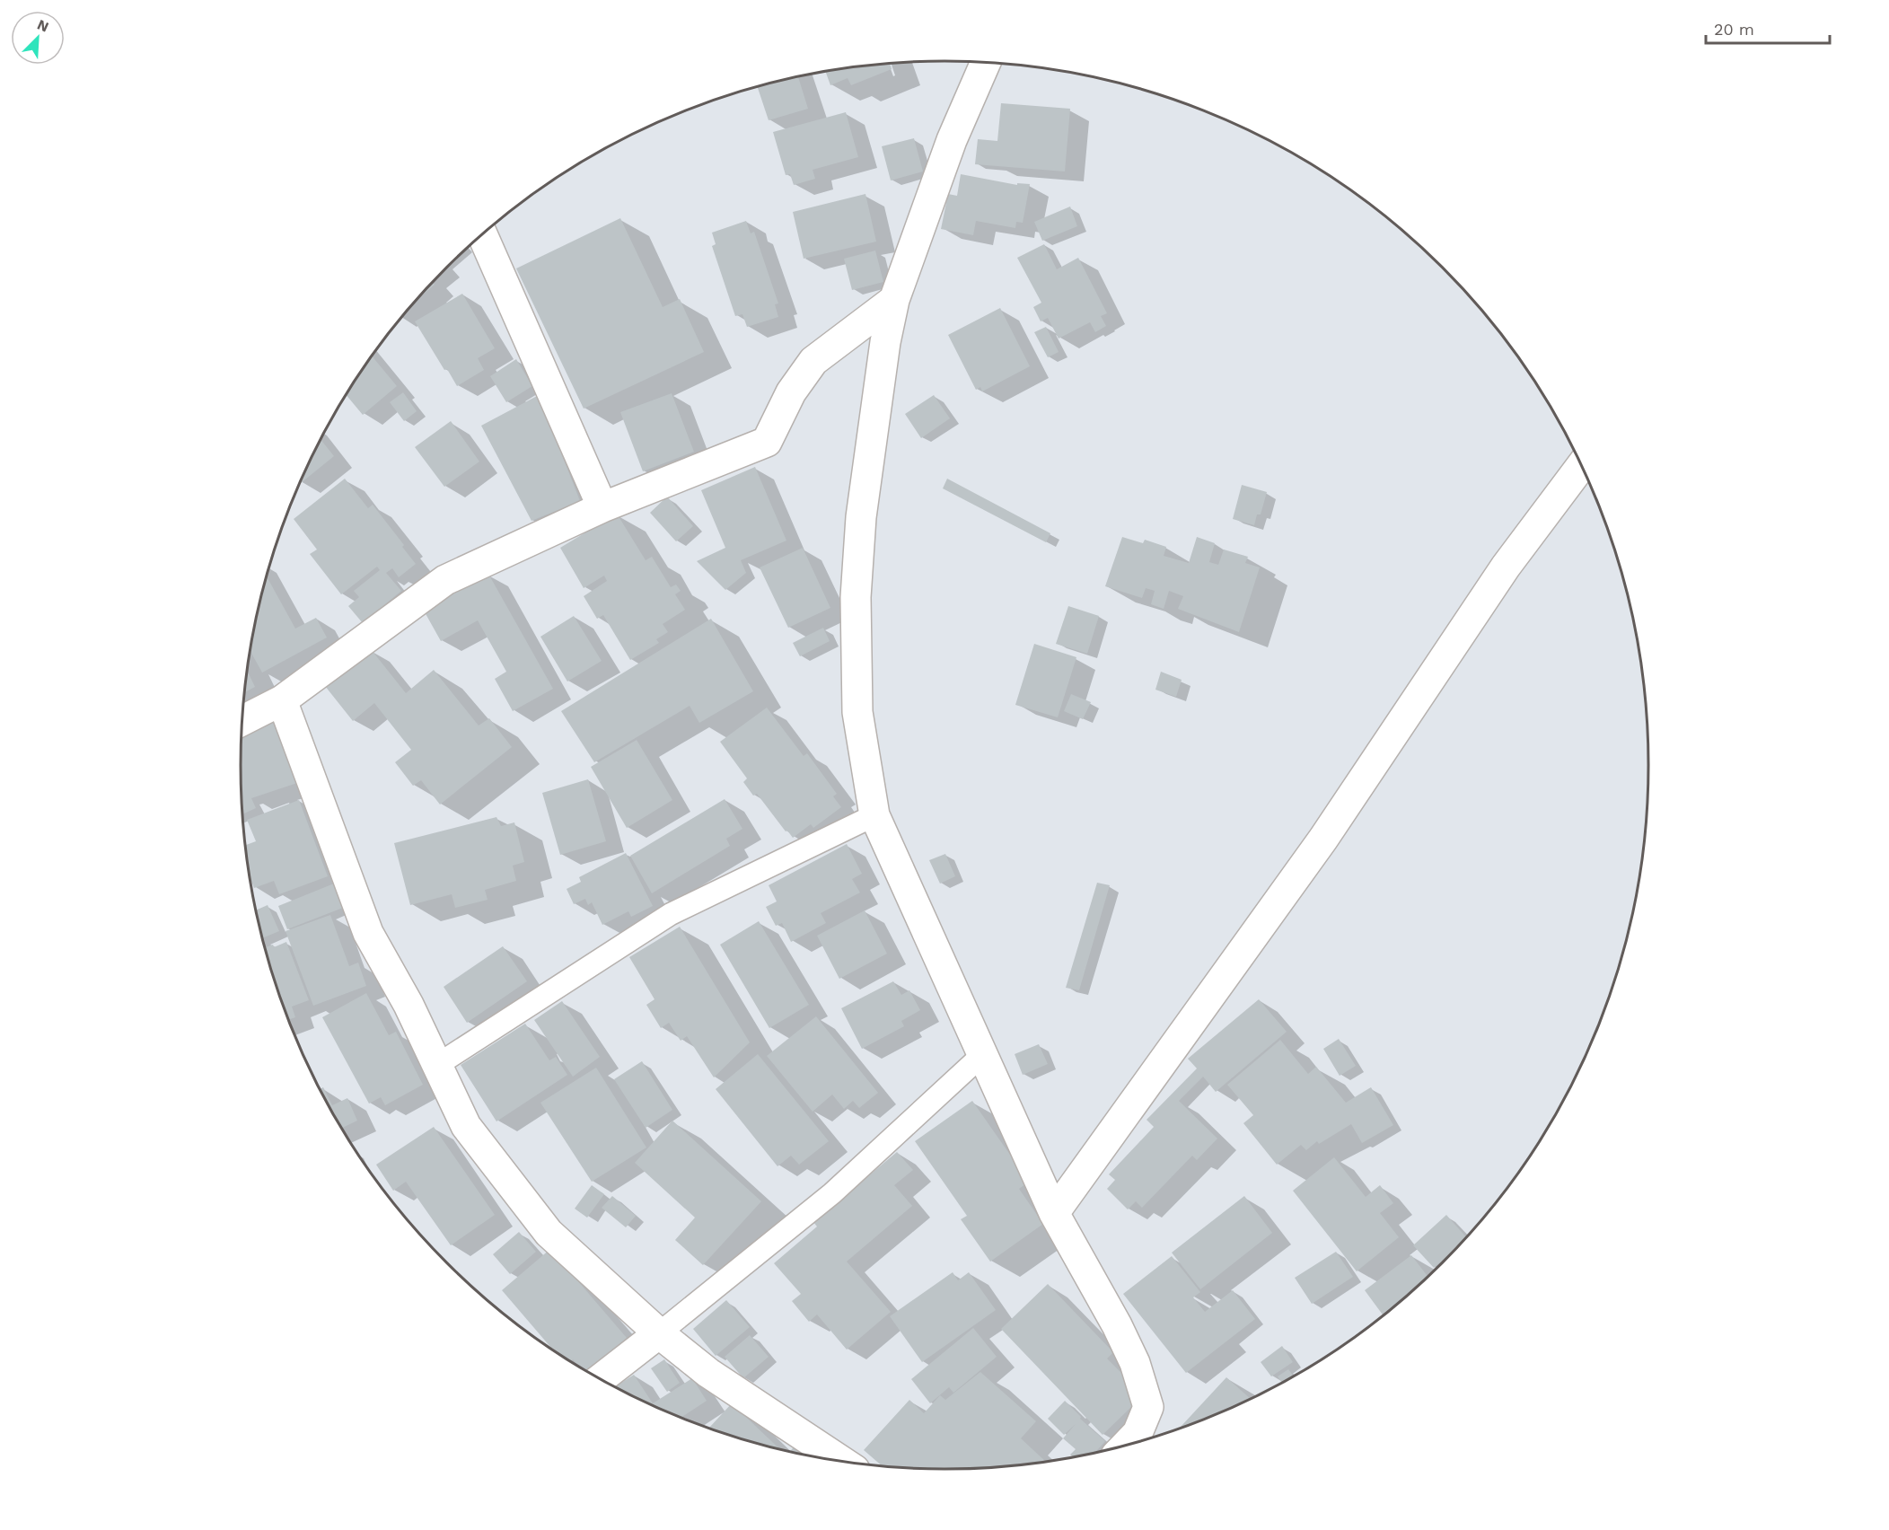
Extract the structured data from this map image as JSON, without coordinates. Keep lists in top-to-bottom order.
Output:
{
  "scale_bar": "20 m",
  "north": "top right"
}
